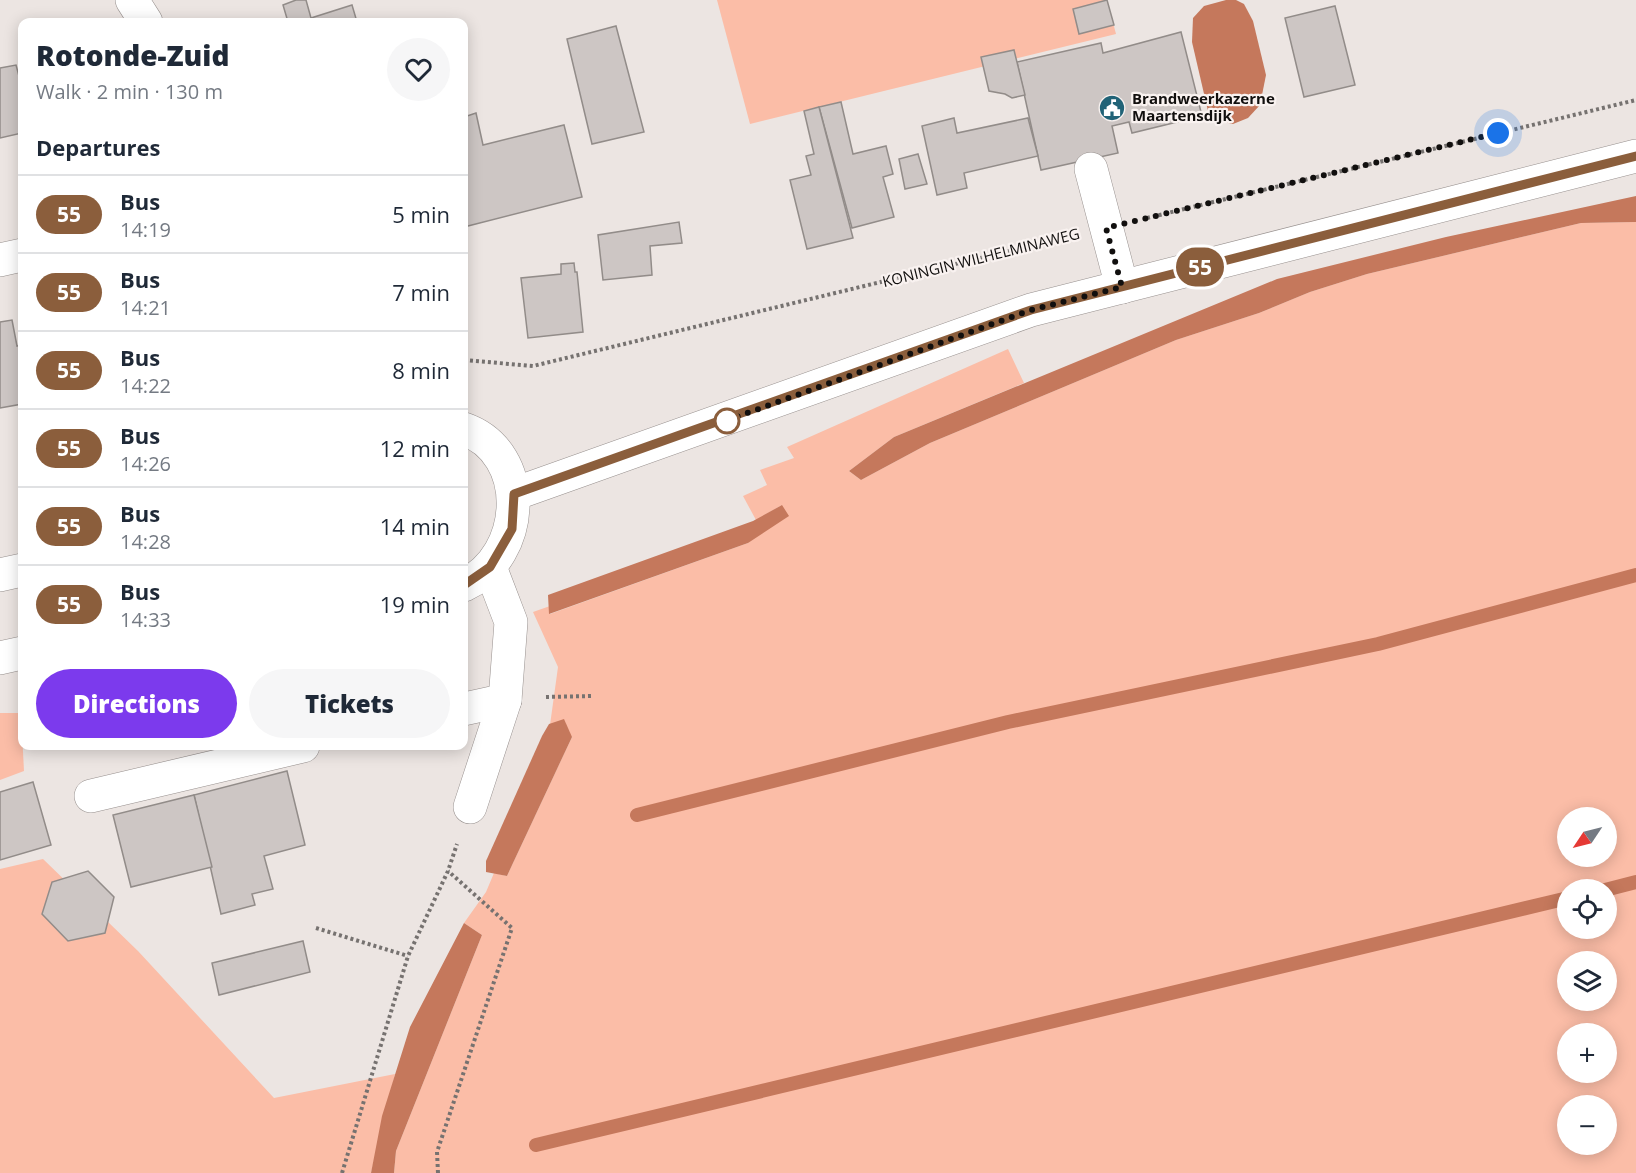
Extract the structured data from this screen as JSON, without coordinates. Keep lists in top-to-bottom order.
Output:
{
  "streets": {
    "path": ["KONINGIN WILHELMINAWEG"]
  },
  "places": {
    "public building": ["Brandweerkazerne Maartensdijk"]
  },
  "lines": ["bus line 55"],
  "north": "bottom left",
  "page": {
    "on_map": "55",
    "heading": [
      ["Rotonde-Zuid", "Walk · 2 min · 130 m"],
      "Departures"
    ],
    "list": [
      {
        "mark": "55",
        "name": "Bus",
        "note": "14:19",
        "value": "5 min"
      },
      {
        "mark": "55",
        "name": "Bus",
        "note": "14:21",
        "value": "7 min"
      },
      {
        "mark": "55",
        "name": "Bus",
        "note": "14:22",
        "value": "8 min"
      },
      {
        "mark": "55",
        "name": "Bus",
        "note": "14:26",
        "value": "12 min"
      },
      {
        "mark": "55",
        "name": "Bus",
        "note": "14:28",
        "value": "14 min"
      },
      {
        "mark": "55",
        "name": "Bus",
        "note": "14:33",
        "value": "19 min"
      }
    ],
    "buttons": ["Directions", "Tickets"],
    "map_buttons": ["+", "−"]
  }
}
